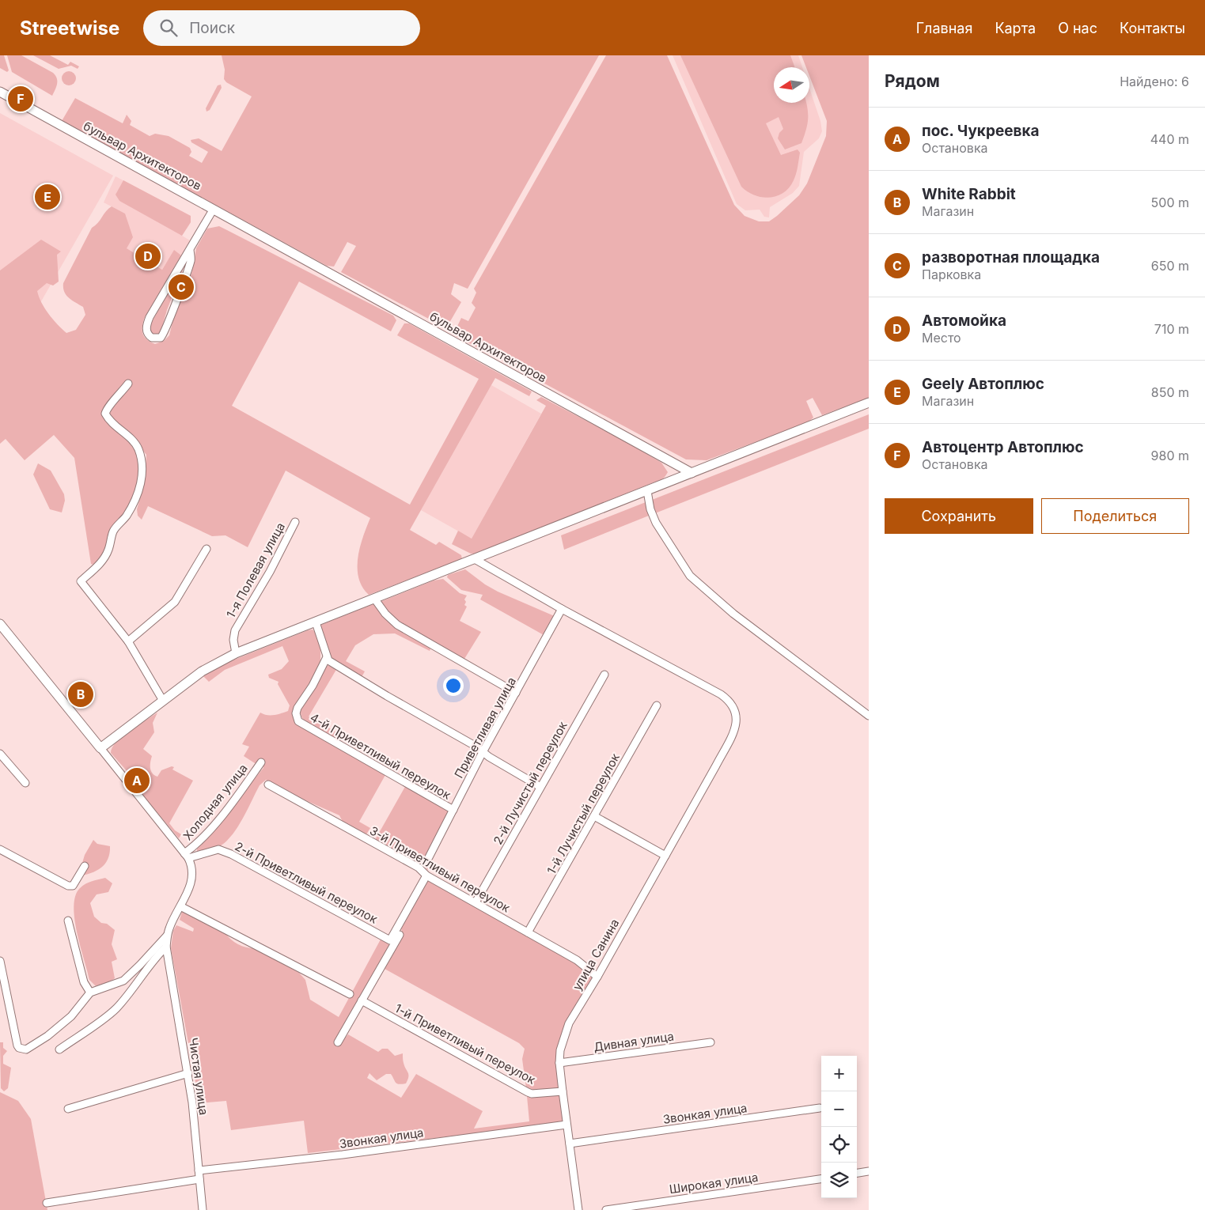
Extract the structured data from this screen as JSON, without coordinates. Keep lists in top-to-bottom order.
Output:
{
  "streets": {
    "main road": ["бульвар Архитекторов"],
    "street": [
      "1-я Полевая улица",
      "Приветливая улица",
      "4-й Приветливый переулок",
      "2-й Лучистый переулок",
      "Холодная улица",
      "1-й Лучистый переулок",
      "3-й Приветливый переулок",
      "2-й Приветливый переулок",
      "улица Санина",
      "Дивная улица",
      "1-й Приветливый переулок",
      "Чистая улица",
      "Звонкая улица",
      "Широкая улица"
    ]
  },
  "crossings": [
    ["Приветливая улица", "4-й Приветливый переулок"],
    ["Приветливая улица", "улица Санина"],
    ["2-й Лучистый переулок", "3-й Приветливый переулок"],
    ["Холодная улица", "2-й Приветливый переулок"],
    ["1-й Лучистый переулок", "3-й Приветливый переулок"],
    ["3-й Приветливый переулок", "2-й Приветливый переулок"],
    ["3-й Приветливый переулок", "улица Санина"],
    ["улица Санина", "Дивная улица"],
    ["улица Санина", "1-й Приветливый переулок"],
    ["улица Санина", "Звонкая улица"],
    ["Чистая улица", "Звонкая улица"]
  ],
  "north": "left",
  "page": {
    "header": "Streetwise",
    "search": "Поиск",
    "nav": [
      "Главная",
      "Карта",
      "О нас",
      "Контакты"
    ],
    "heading": ["Рядом", "Найдено: 6"],
    "pins": [
      "F",
      "E",
      "D",
      "C",
      "B",
      "A"
    ],
    "list": [
      {
        "mark": "A",
        "name": "пос. Чукреевка",
        "note": "Остановка",
        "value": "440 m"
      },
      {
        "mark": "B",
        "name": "White Rabbit",
        "note": "Магазин",
        "value": "500 m"
      },
      {
        "mark": "C",
        "name": "разворотная площадка",
        "note": "Парковка",
        "value": "650 m"
      },
      {
        "mark": "D",
        "name": "Автомойка",
        "note": "Место",
        "value": "710 m"
      },
      {
        "mark": "E",
        "name": "Geely Автоплюс",
        "note": "Магазин",
        "value": "850 m"
      },
      {
        "mark": "F",
        "name": "Автоцентр Автоплюс",
        "note": "Остановка",
        "value": "980 m"
      }
    ],
    "buttons": ["Сохранить", "Поделиться"],
    "map_buttons": ["+", "−"]
  }
}
